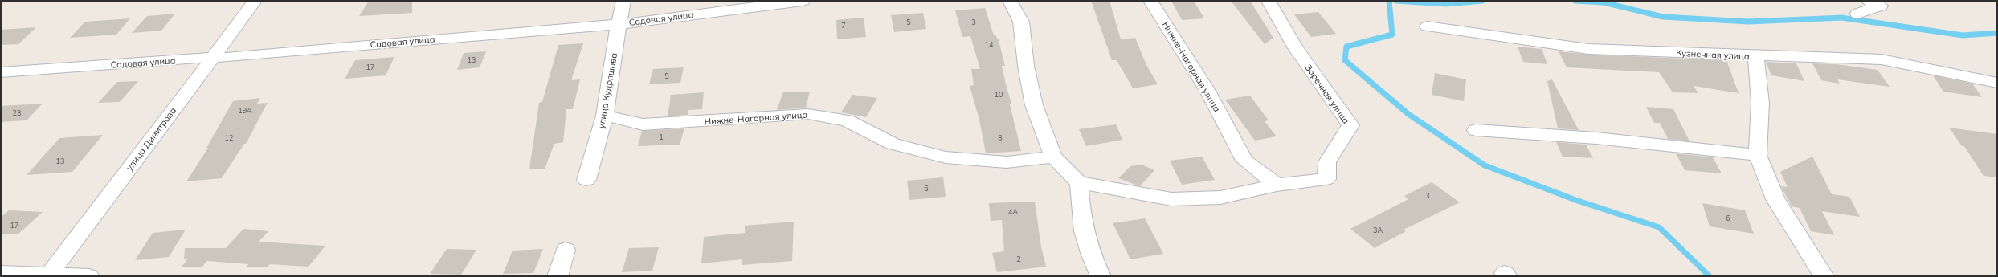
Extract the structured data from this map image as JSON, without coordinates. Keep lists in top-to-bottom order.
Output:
{
  "streets": {
    "street": [
      "Садовая улица",
      "Кузнечная улица",
      "Нижне-Нагорная улица",
      "улица Кудряшова",
      "Заречная улица",
      "улица Димитрова"
    ]
  },
  "crossings": [
    ["Садовая улица", "улица Кудряшова"],
    ["Садовая улица", "улица Димитрова"],
    ["Нижне-Нагорная улица", "улица Кудряшова"],
    ["Нижне-Нагорная улица", "Заречная улица"]
  ],
  "house_numbers": [
    "5",
    "3",
    "7",
    "14",
    "13",
    "17",
    "5",
    "10",
    "19А",
    "23",
    "1",
    "12",
    "8",
    "13",
    "6",
    "3",
    "4А",
    "6",
    "17",
    "3А",
    "2"
  ]
}
